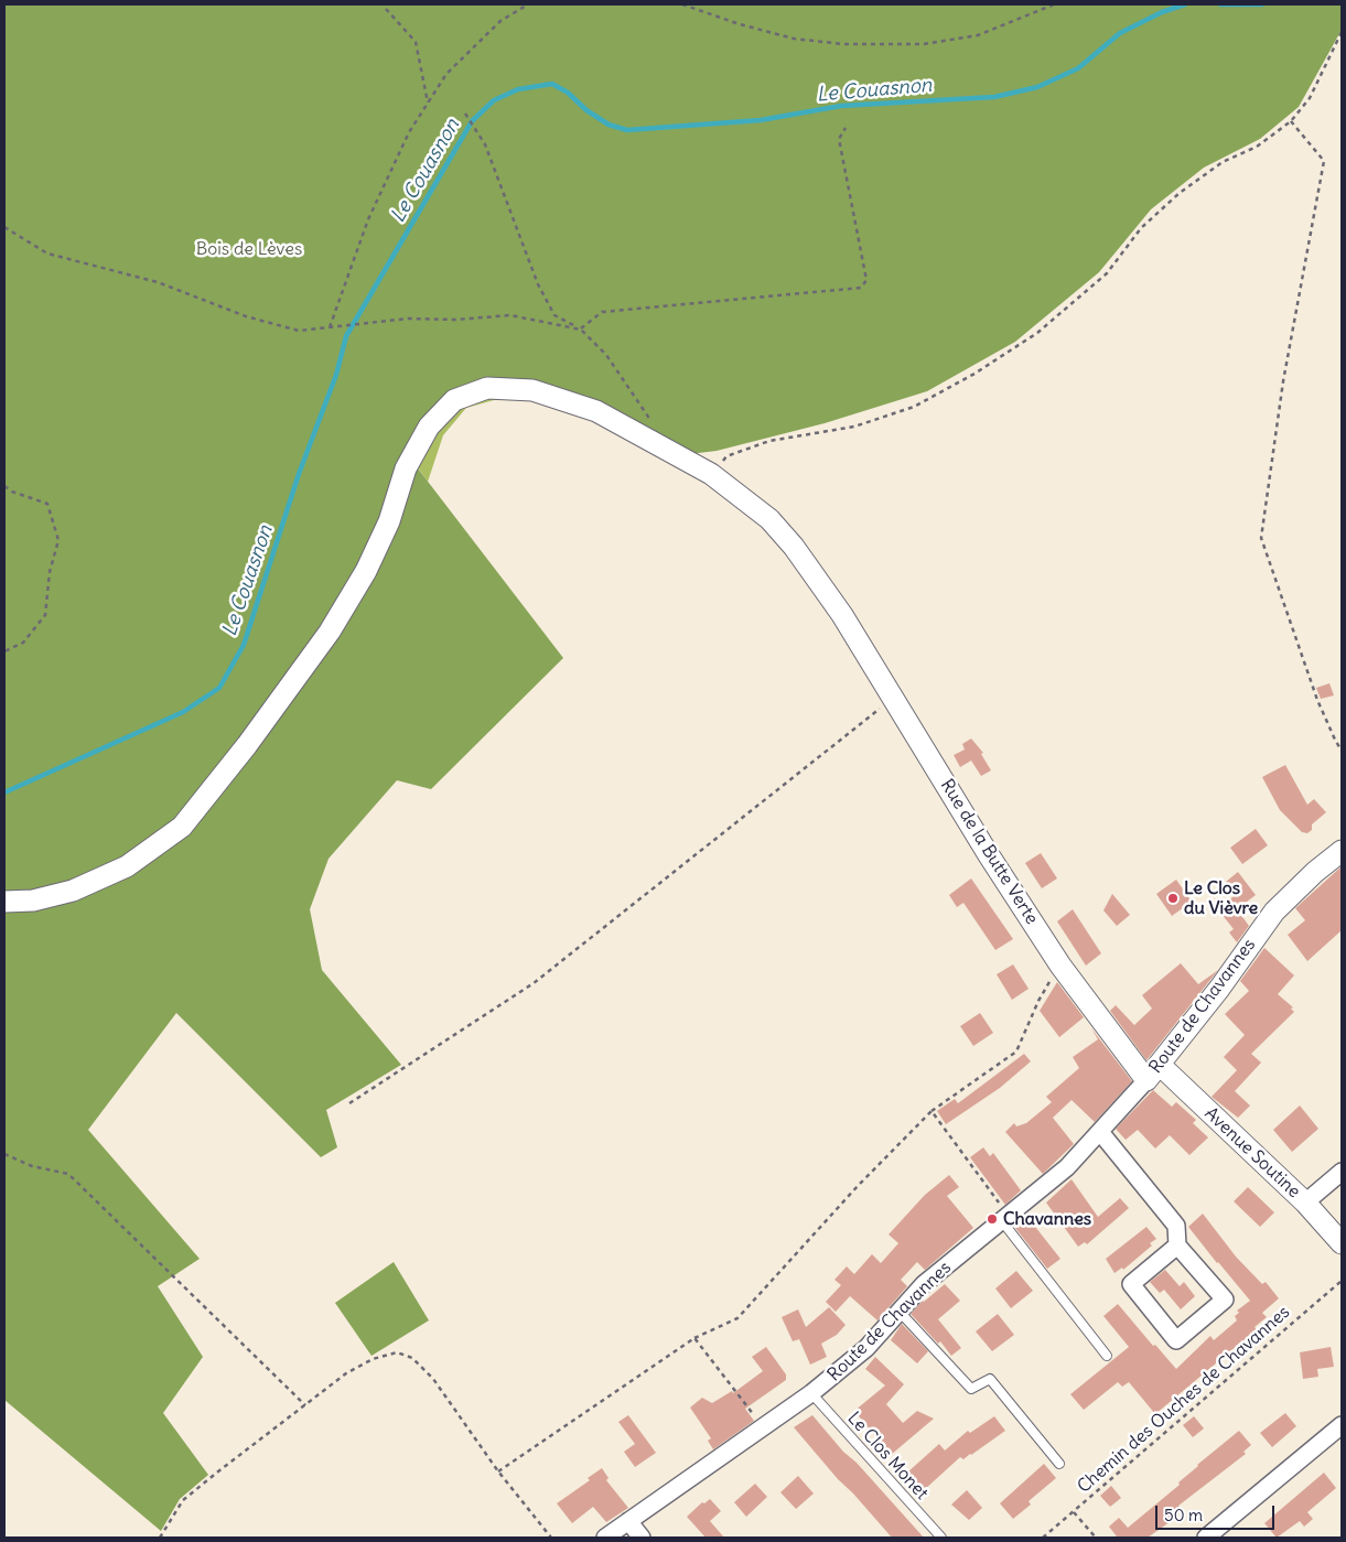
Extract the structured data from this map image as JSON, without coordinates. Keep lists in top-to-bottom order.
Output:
{
  "streets": {
    "street": ["Rue de la Butte Verte", "Route de Chavannes", "Avenue Soutine"],
    "lane": ["Le Clos Monet"],
    "path": ["Chemin des Ouches de Chavannes"]
  },
  "crossings": [
    ["Rue de la Butte Verte", "Route de Chavannes"],
    ["Rue de la Butte Verte", "Avenue Soutine"],
    ["Route de Chavannes", "Avenue Soutine"],
    ["Route de Chavannes", "Le Clos Monet"]
  ],
  "water": ["Le Couasnon"],
  "parks": ["Bois de Lèves"],
  "places": ["Le Clos du Vièvre", "Chavannes"],
  "scale_bar": "50 m"
}
